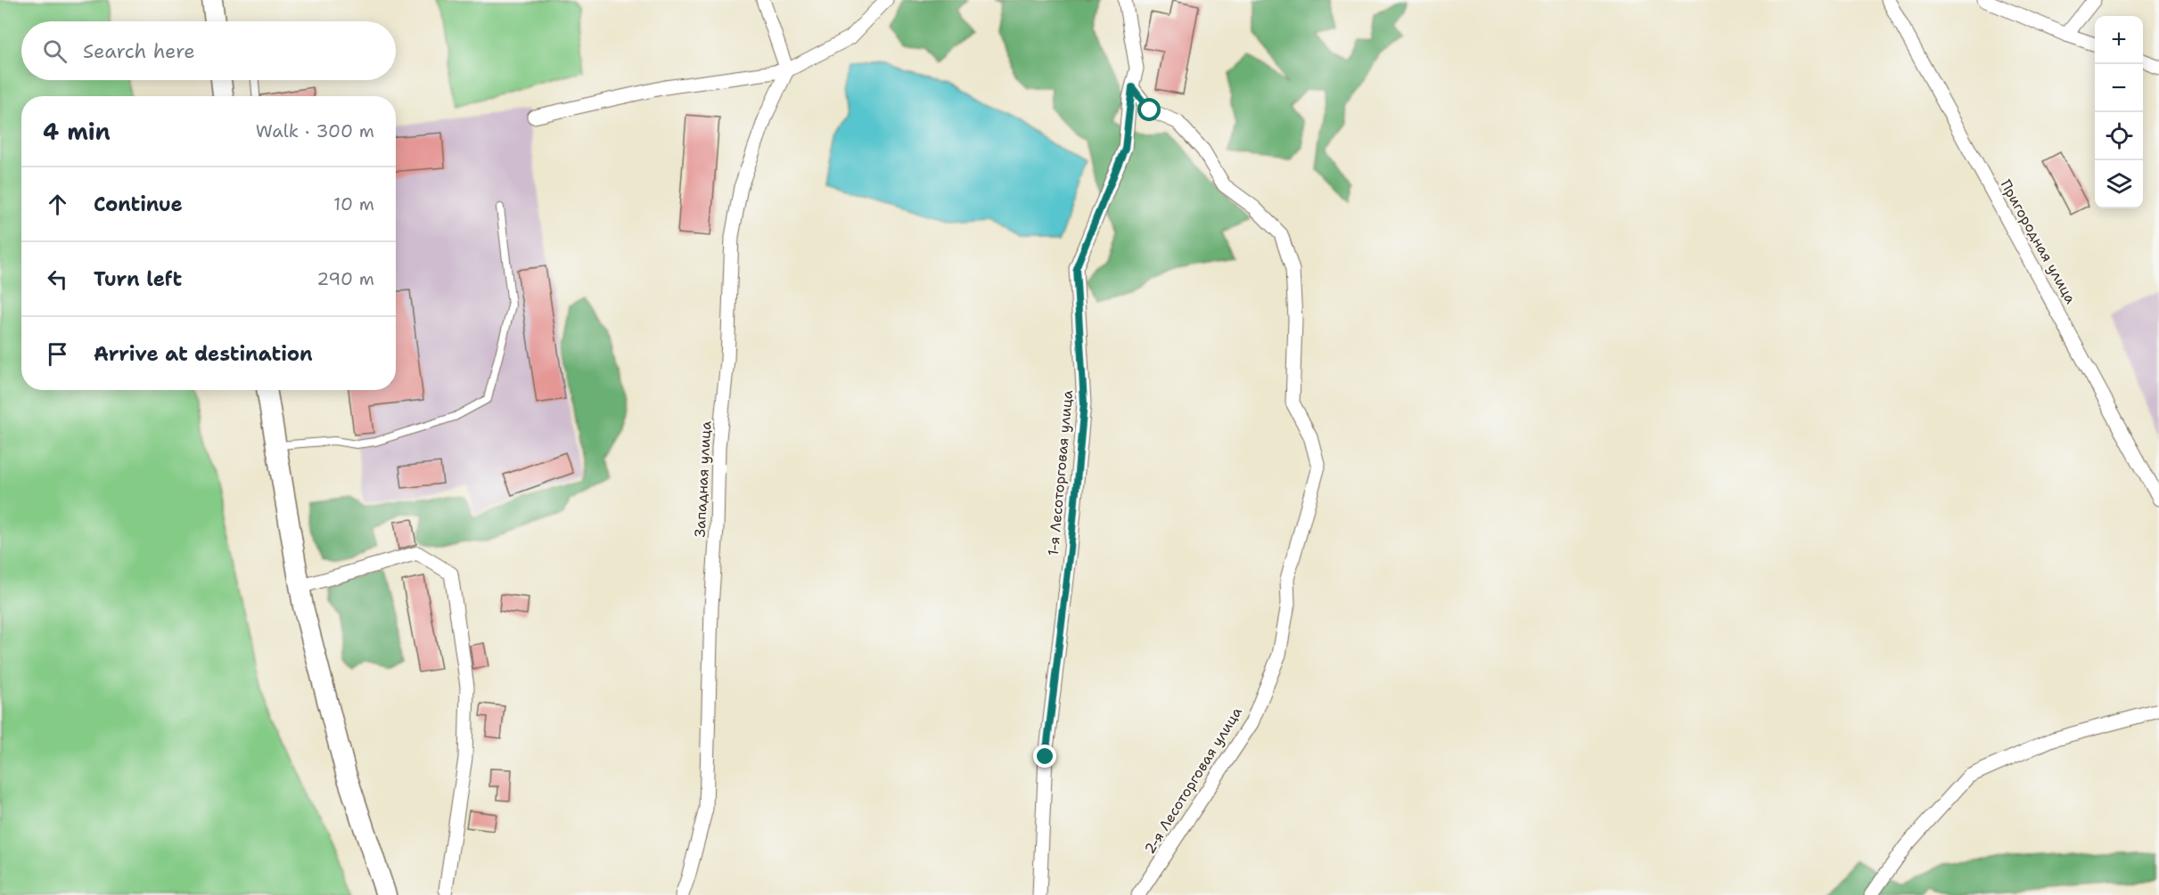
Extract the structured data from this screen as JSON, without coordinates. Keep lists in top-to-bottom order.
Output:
{
  "streets": {
    "street": [
      "Пригородная улица",
      "1-я Лесоторговая улица",
      "Западная улица",
      "2-я Лесоторговая улица"
    ]
  },
  "crossings": [
    ["1-я Лесоторговая улица", "2-я Лесоторговая улица"]
  ],
  "page": {
    "map_buttons": ["+", "−"],
    "search": "Search here",
    "heading": ["4 min", "Walk · 300 m"],
    "list": [
      ["Continue", "10 m"],
      ["Turn left", "290 m"],
      "Arrive at destination"
    ]
  }
}
